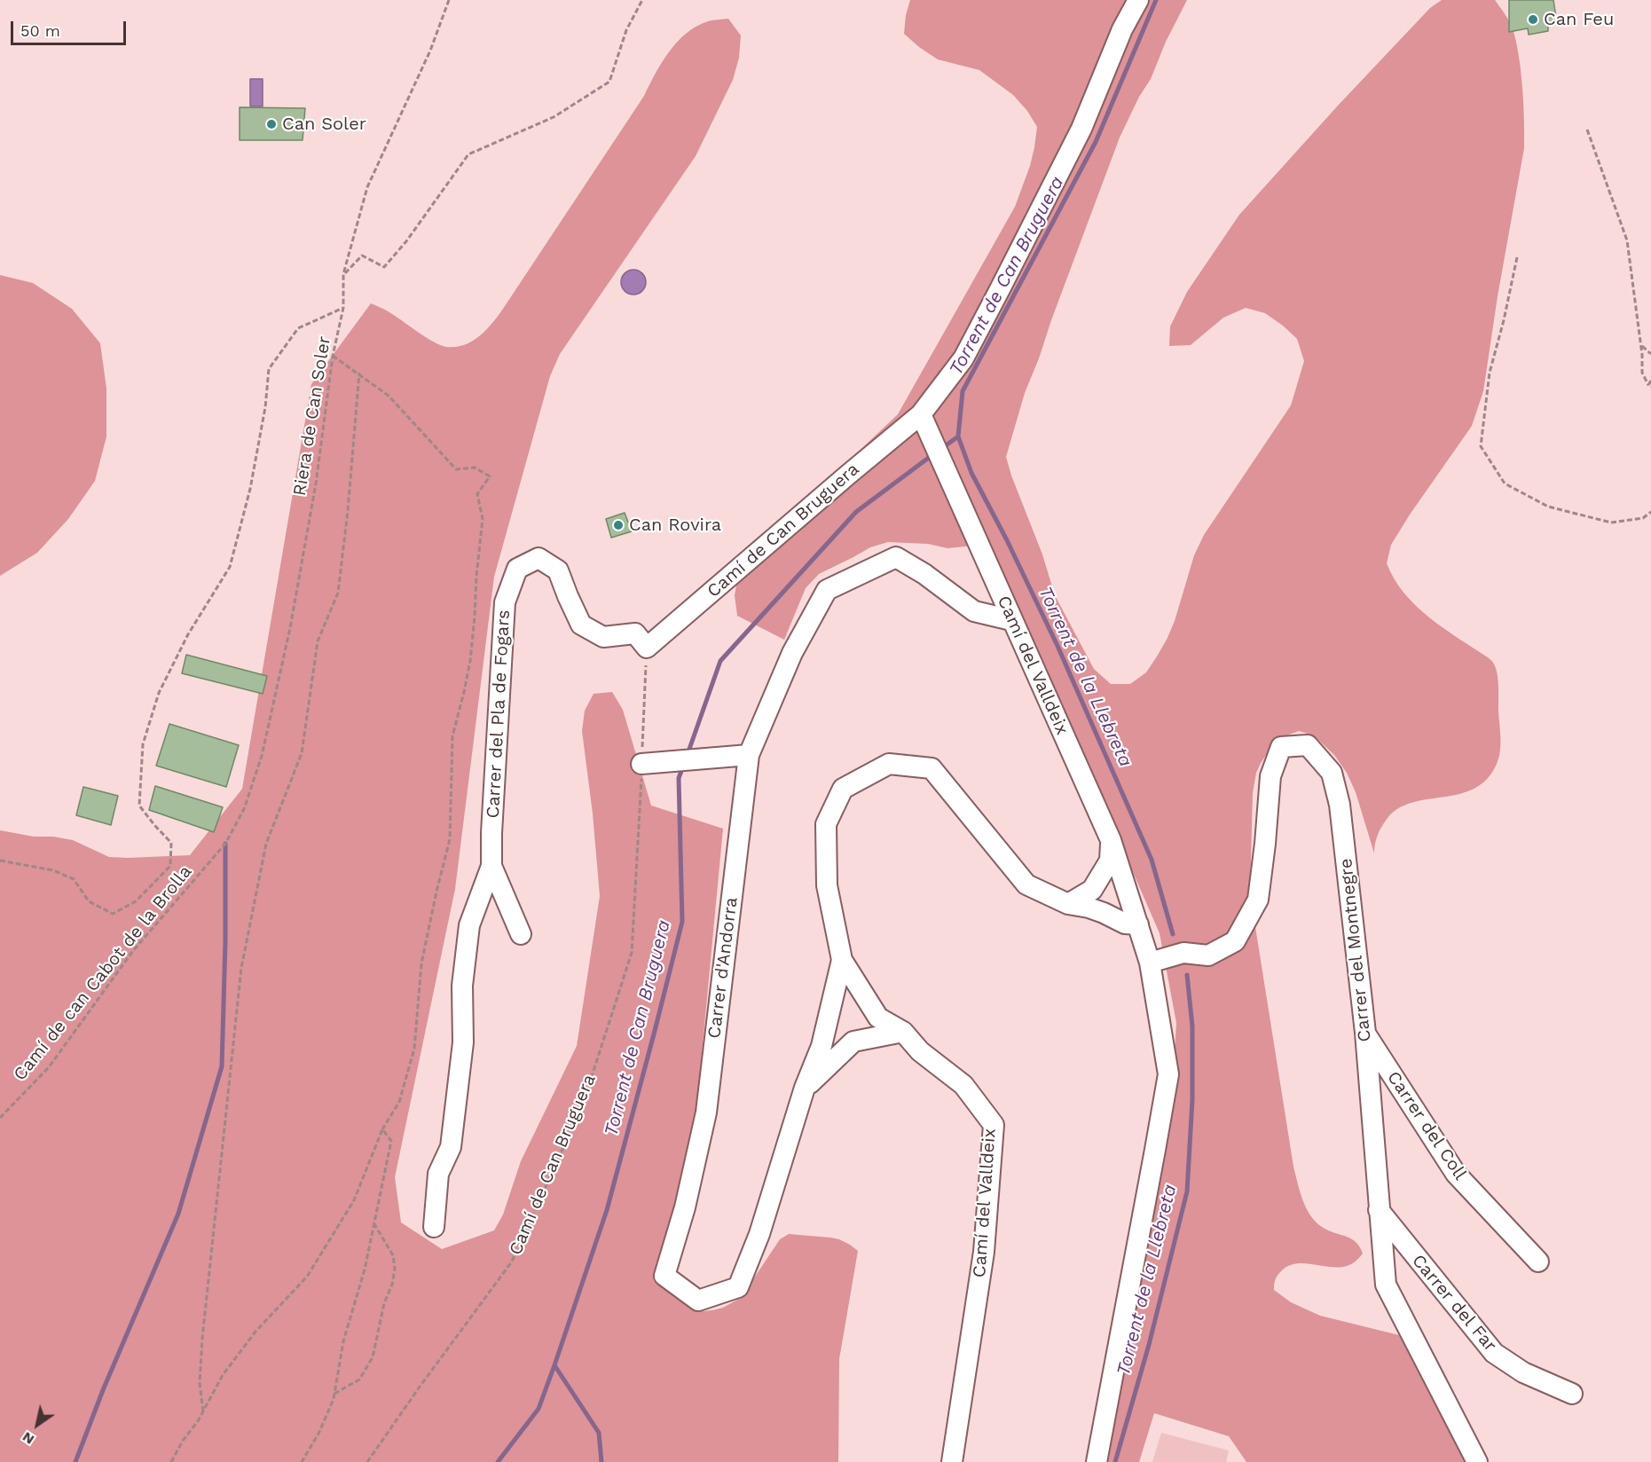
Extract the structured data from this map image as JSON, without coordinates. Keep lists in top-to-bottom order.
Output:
{
  "streets": {
    "street": [
      "Camí de Can Bruguera",
      "Camí del Valldeix",
      "Carrer del Pla de Fogars",
      "Carrer del Montnegre",
      "Carrer d'Andorra",
      "Carrer del Coll",
      "Carrer del Far"
    ],
    "path": ["Riera de Can Soler", "Camí de can Cabot de la Brolla"]
  },
  "crossings": [
    ["Riera de Can Soler", "Camí de can Cabot de la Brolla"],
    ["Camí de Can Bruguera", "Camí del Valldeix"],
    ["Camí de Can Bruguera", "Carrer del Pla de Fogars"],
    ["Camí del Valldeix", "Carrer d'Andorra"],
    ["Carrer del Montnegre", "Carrer del Coll"],
    ["Carrer del Montnegre", "Carrer del Far"]
  ],
  "water": ["Torrent de Can Bruguera", "Torrent de la Llebreta"],
  "places": ["Can Feu", "Can Soler", "Can Rovira"],
  "scale_bar": "50 m",
  "north": "bottom left"
}
